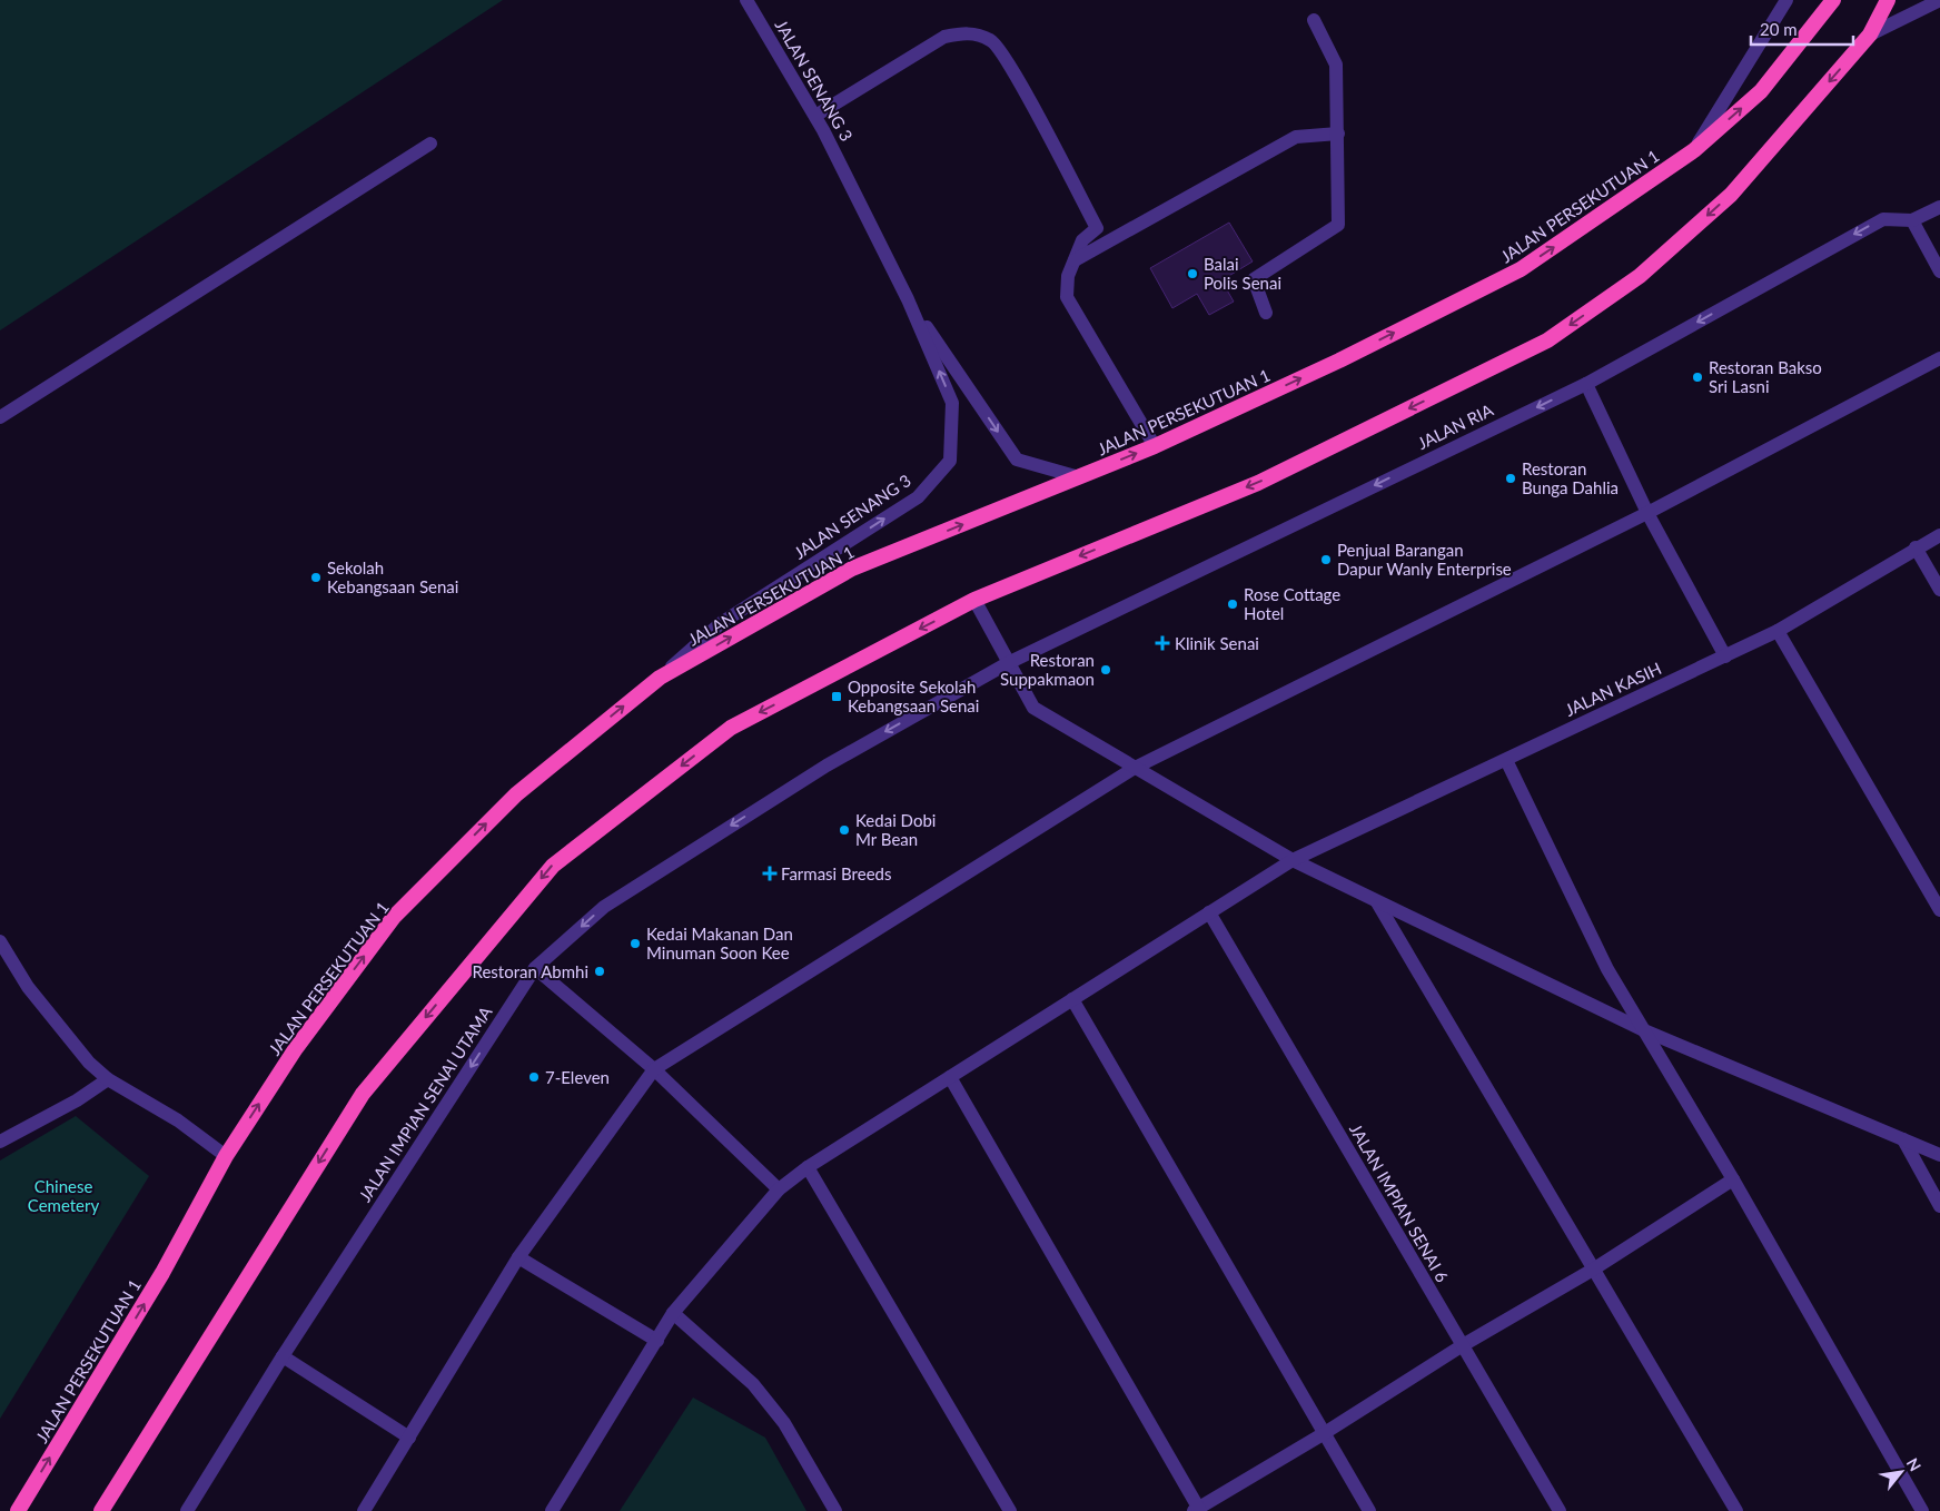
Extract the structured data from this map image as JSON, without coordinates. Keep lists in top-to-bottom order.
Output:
{
  "streets": {
    "highway": ["JALAN PERSEKUTUAN 1"],
    "street": [
      "JALAN SENANG 3",
      "JALAN RIA",
      "JALAN KASIH",
      "JALAN IMPIAN SENAI UTAMA",
      "JALAN IMPIAN SENAI 6"
    ]
  },
  "crossings": [
    ["JALAN SENANG 3", "JALAN PERSEKUTUAN 1"],
    ["JALAN RIA", "JALAN IMPIAN SENAI UTAMA"],
    ["JALAN KASIH", "JALAN IMPIAN SENAI 6"]
  ],
  "one_way": ["JALAN RIA", "JALAN IMPIAN SENAI UTAMA"],
  "parks": ["Chinese Cemetery"],
  "places": {
    "other": [
      "Balai Polis Senai",
      "Restoran Bakso Sri Lasni",
      "Restoran Bunga Dahlia",
      "Penjual Barangan Dapur Wanly Enterprise",
      "Sekolah Kebangsaan Senai",
      "Rose Cottage Hotel",
      "Restoran Suppakmaon",
      "Kedai Dobi Mr Bean",
      "Kedai Makanan Dan Minuman Soon Kee",
      "Restoran Abmhi",
      "7-Eleven"
    ],
    "health": ["Klinik Senai", "Farmasi Breeds"],
    "transit": ["Opposite Sekolah Kebangsaan Senai"]
  },
  "scale_bar": "20 m",
  "north": "top right"
}
